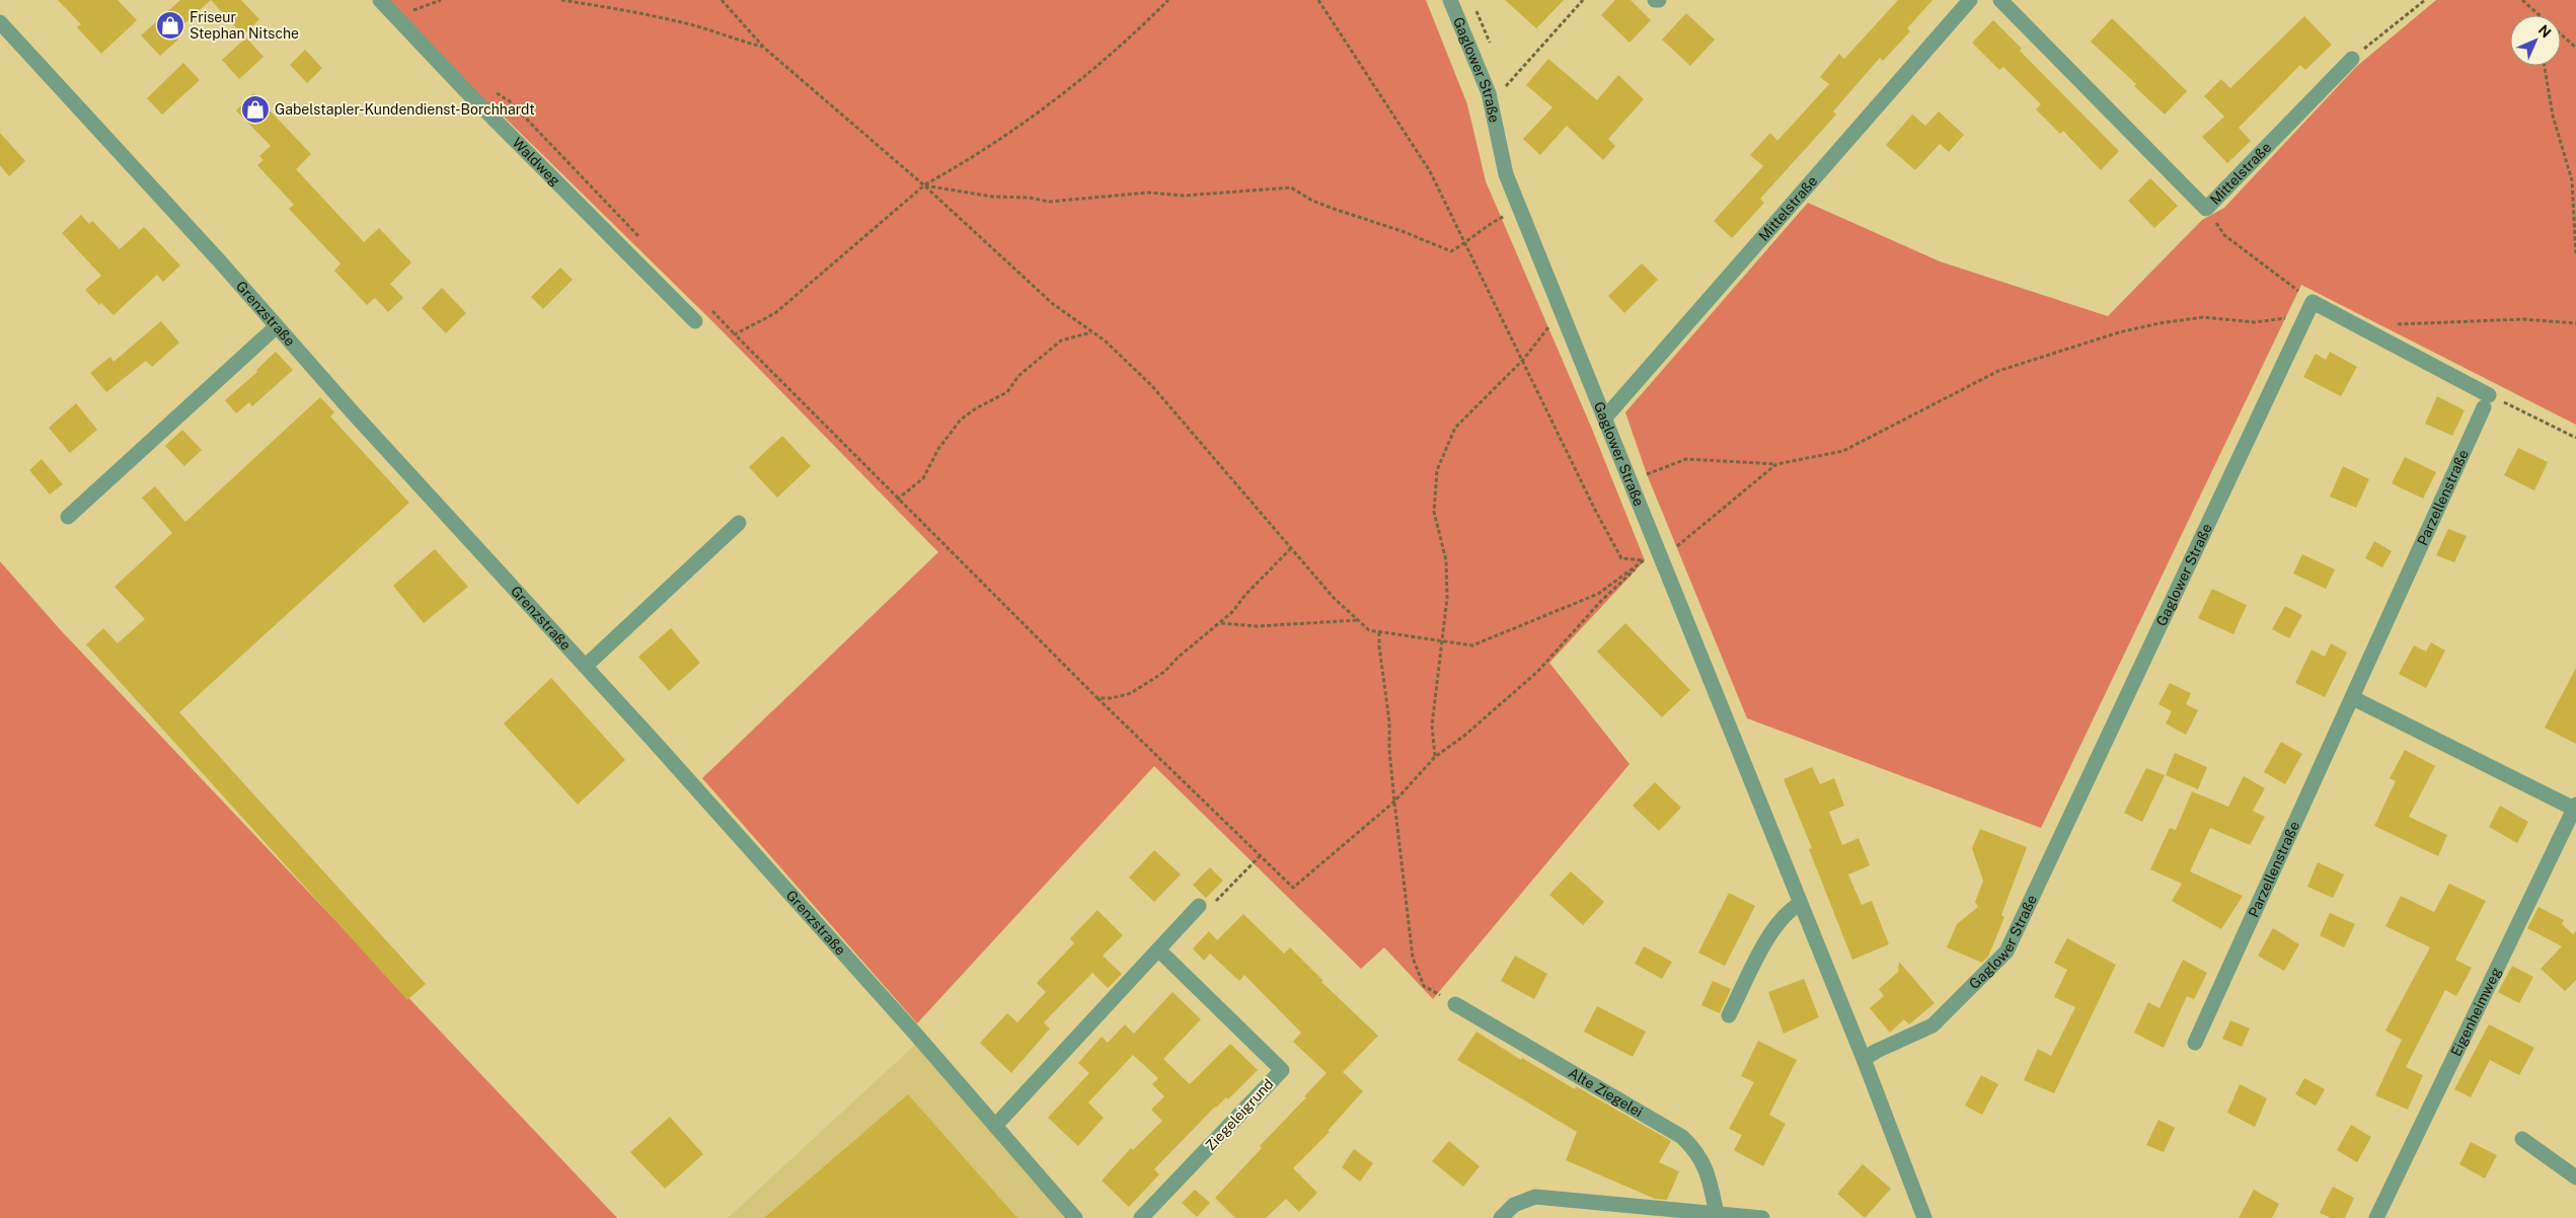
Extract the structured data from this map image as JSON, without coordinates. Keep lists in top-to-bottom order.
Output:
{
  "streets": {
    "street": [
      "Gaglower Straße",
      "Waldweg",
      "Mittelstraße",
      "Grenzstraße",
      "Parzellenstraße",
      "Eigenheimweg",
      "Alte Ziegelei",
      "Ziegeleigrund"
    ]
  },
  "crossings": [
    ["Gaglower Straße", "Mittelstraße"]
  ],
  "places": {
    "shop": ["Friseur Stephan Nitsche", "Gabelstapler-Kundendienst-Borchhardt"]
  },
  "north": "top right"
}
